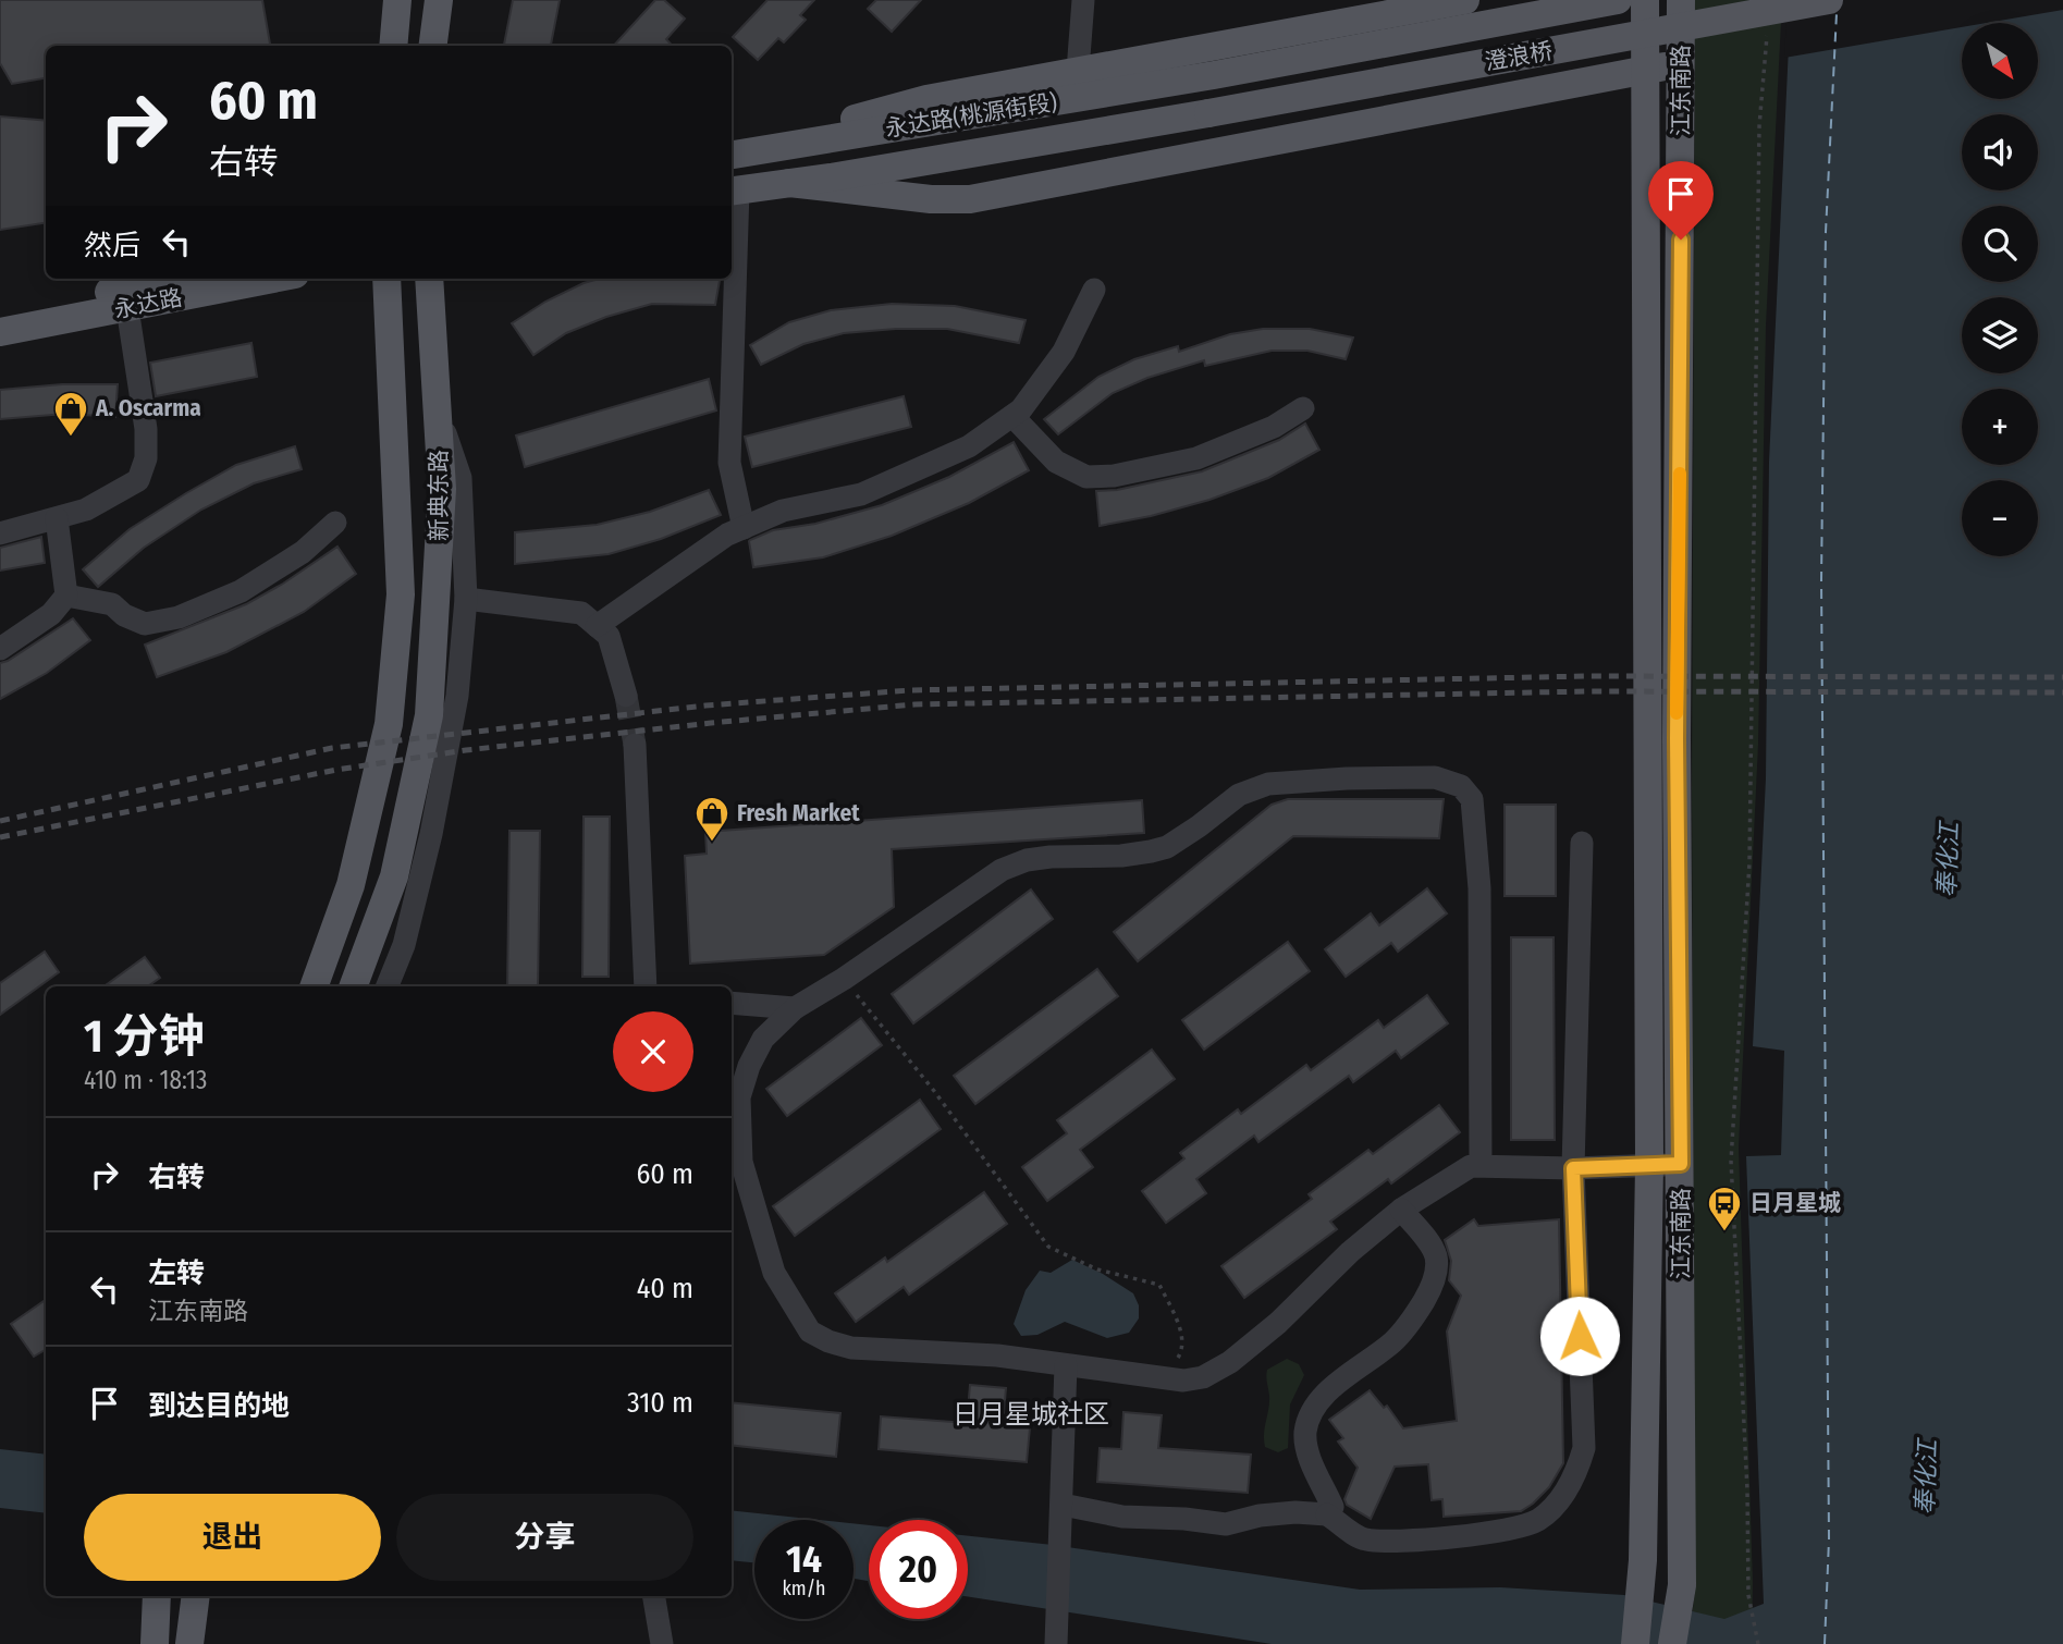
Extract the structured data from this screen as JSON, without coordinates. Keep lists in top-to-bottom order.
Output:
{
  "streets": {
    "main road": [
      "澄浪桥",
      "江东南路",
      "永达路(桃源街段)",
      "永达路",
      "新典东路"
    ]
  },
  "crossings": [
    ["澄浪桥", "永达路(桃源街段)"]
  ],
  "districts": ["日月星城社区"],
  "water": ["奉化江"],
  "places": {
    "shop": ["A. Oscarma", "Fresh Market"],
    "bus stop": ["日月星城"]
  },
  "north": "bottom right",
  "page": {
    "map_buttons": ["+", "−"],
    "turn": ["60 m", "右转"],
    "then": "然后",
    "heading": ["1 分钟", "410 m · 18:13"],
    "list": [
      {
        "name": "右转",
        "value": "60 m"
      },
      {
        "name": "左转",
        "note": "江东南路",
        "value": "40 m"
      },
      {
        "name": "到达目的地",
        "value": "310 m"
      }
    ],
    "buttons": ["退出", "分享"],
    "speed": "14 km/h",
    "limit": "20"
  }
}
